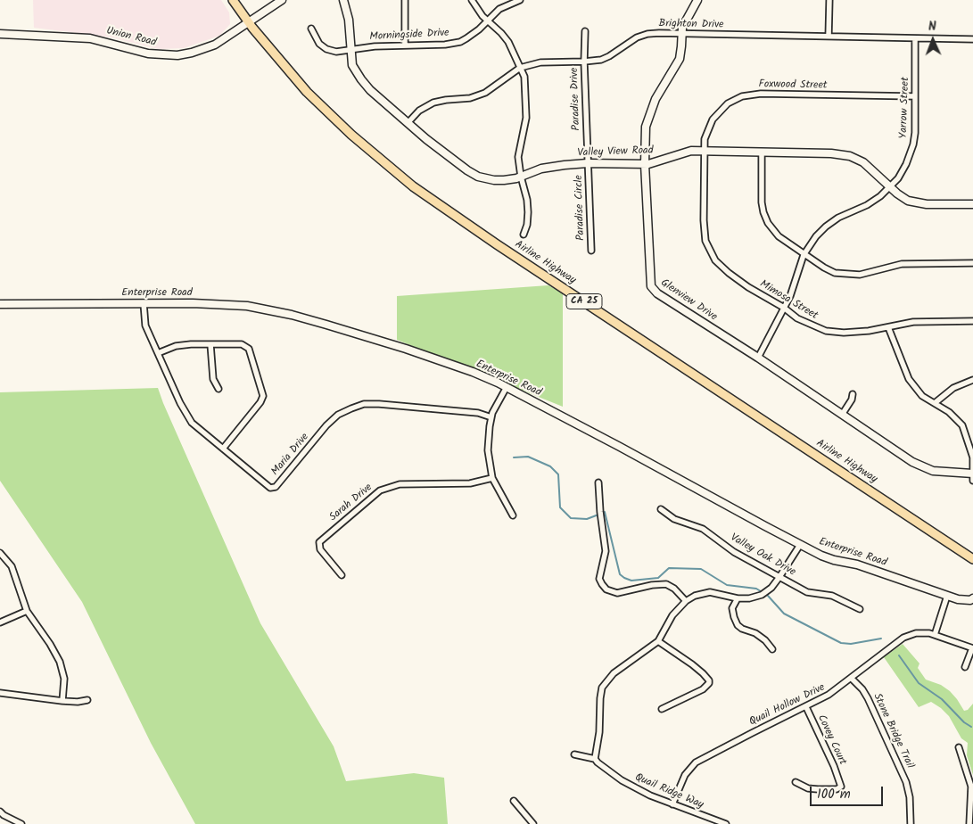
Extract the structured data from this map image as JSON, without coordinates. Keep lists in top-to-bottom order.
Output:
{
  "streets": {
    "main road": ["Airline Highway", "CA 25"],
    "street": [
      "Brighton Drive",
      "Morningside Drive",
      "Union Road",
      "Foxwood Street",
      "Paradise Drive",
      "Yarrow Street",
      "Valley View Road",
      "Paradise Circle",
      "Enterprise Road",
      "Glenview Drive",
      "Mimosa Street",
      "Maria Drive",
      "Sarah Drive",
      "Valley Oak Drive",
      "Quail Hollow Drive",
      "Stone Bridge Trail",
      "Covey Court",
      "Quail Ridge Way"
    ]
  },
  "crossings": [
    ["Brighton Drive", "Paradise Drive"],
    ["Brighton Drive", "Yarrow Street"],
    ["Brighton Drive", "Valley View Road"],
    ["Brighton Drive", "Glenview Drive"],
    ["Morningside Drive", "Valley View Road"],
    ["Union Road", "Airline Highway"],
    ["Foxwood Street", "Yarrow Street"],
    ["Foxwood Street", "Valley View Road"],
    ["Foxwood Street", "Mimosa Street"],
    ["Paradise Drive", "Valley View Road"],
    ["Paradise Drive", "Paradise Circle"],
    ["Yarrow Street", "Valley View Road"],
    ["Yarrow Street", "Glenview Drive"],
    ["Yarrow Street", "Mimosa Street"],
    ["Valley View Road", "Paradise Circle"],
    ["Valley View Road", "Glenview Drive"],
    ["Valley View Road", "Mimosa Street"],
    ["Enterprise Road", "Maria Drive"],
    ["Quail Hollow Drive", "Stone Bridge Trail"],
    ["Quail Hollow Drive", "Covey Court"],
    ["Quail Hollow Drive", "Quail Ridge Way"]
  ],
  "scale_bar": "100 m",
  "north": "top"
}
